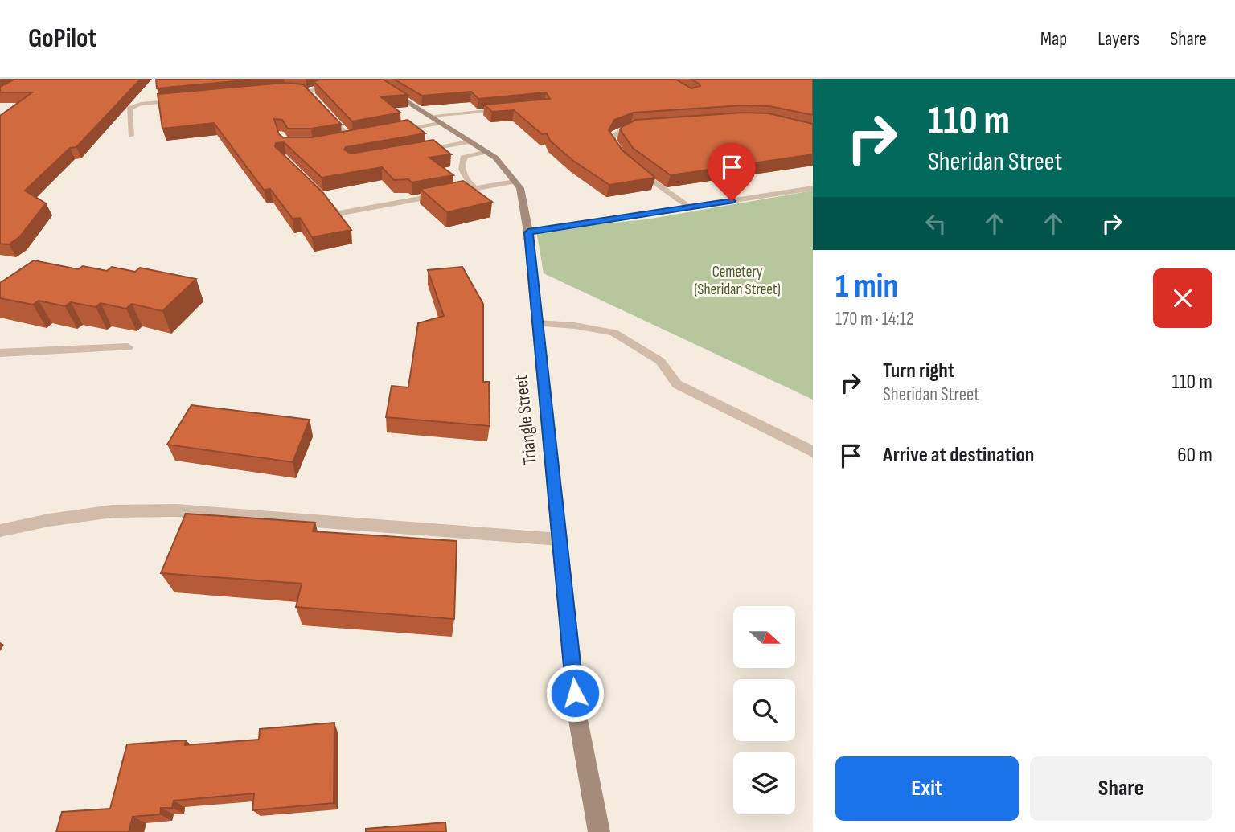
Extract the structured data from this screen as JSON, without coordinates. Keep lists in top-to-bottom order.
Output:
{
  "streets": {
    "street": ["Triangle Street"]
  },
  "parks": ["Cemetery (Sheridan Street)"],
  "north": "right",
  "page": {
    "header": "GoPilot",
    "nav": ["Map", "Layers", "Share"],
    "turn": ["110 m", "Sheridan Street"],
    "heading": ["1 min", "170 m · 14:12"],
    "list": [
      {
        "name": "Turn right",
        "note": "Sheridan Street",
        "value": "110 m"
      },
      {
        "name": "Arrive at destination",
        "value": "60 m"
      }
    ],
    "buttons": ["Exit", "Share"]
  }
}
